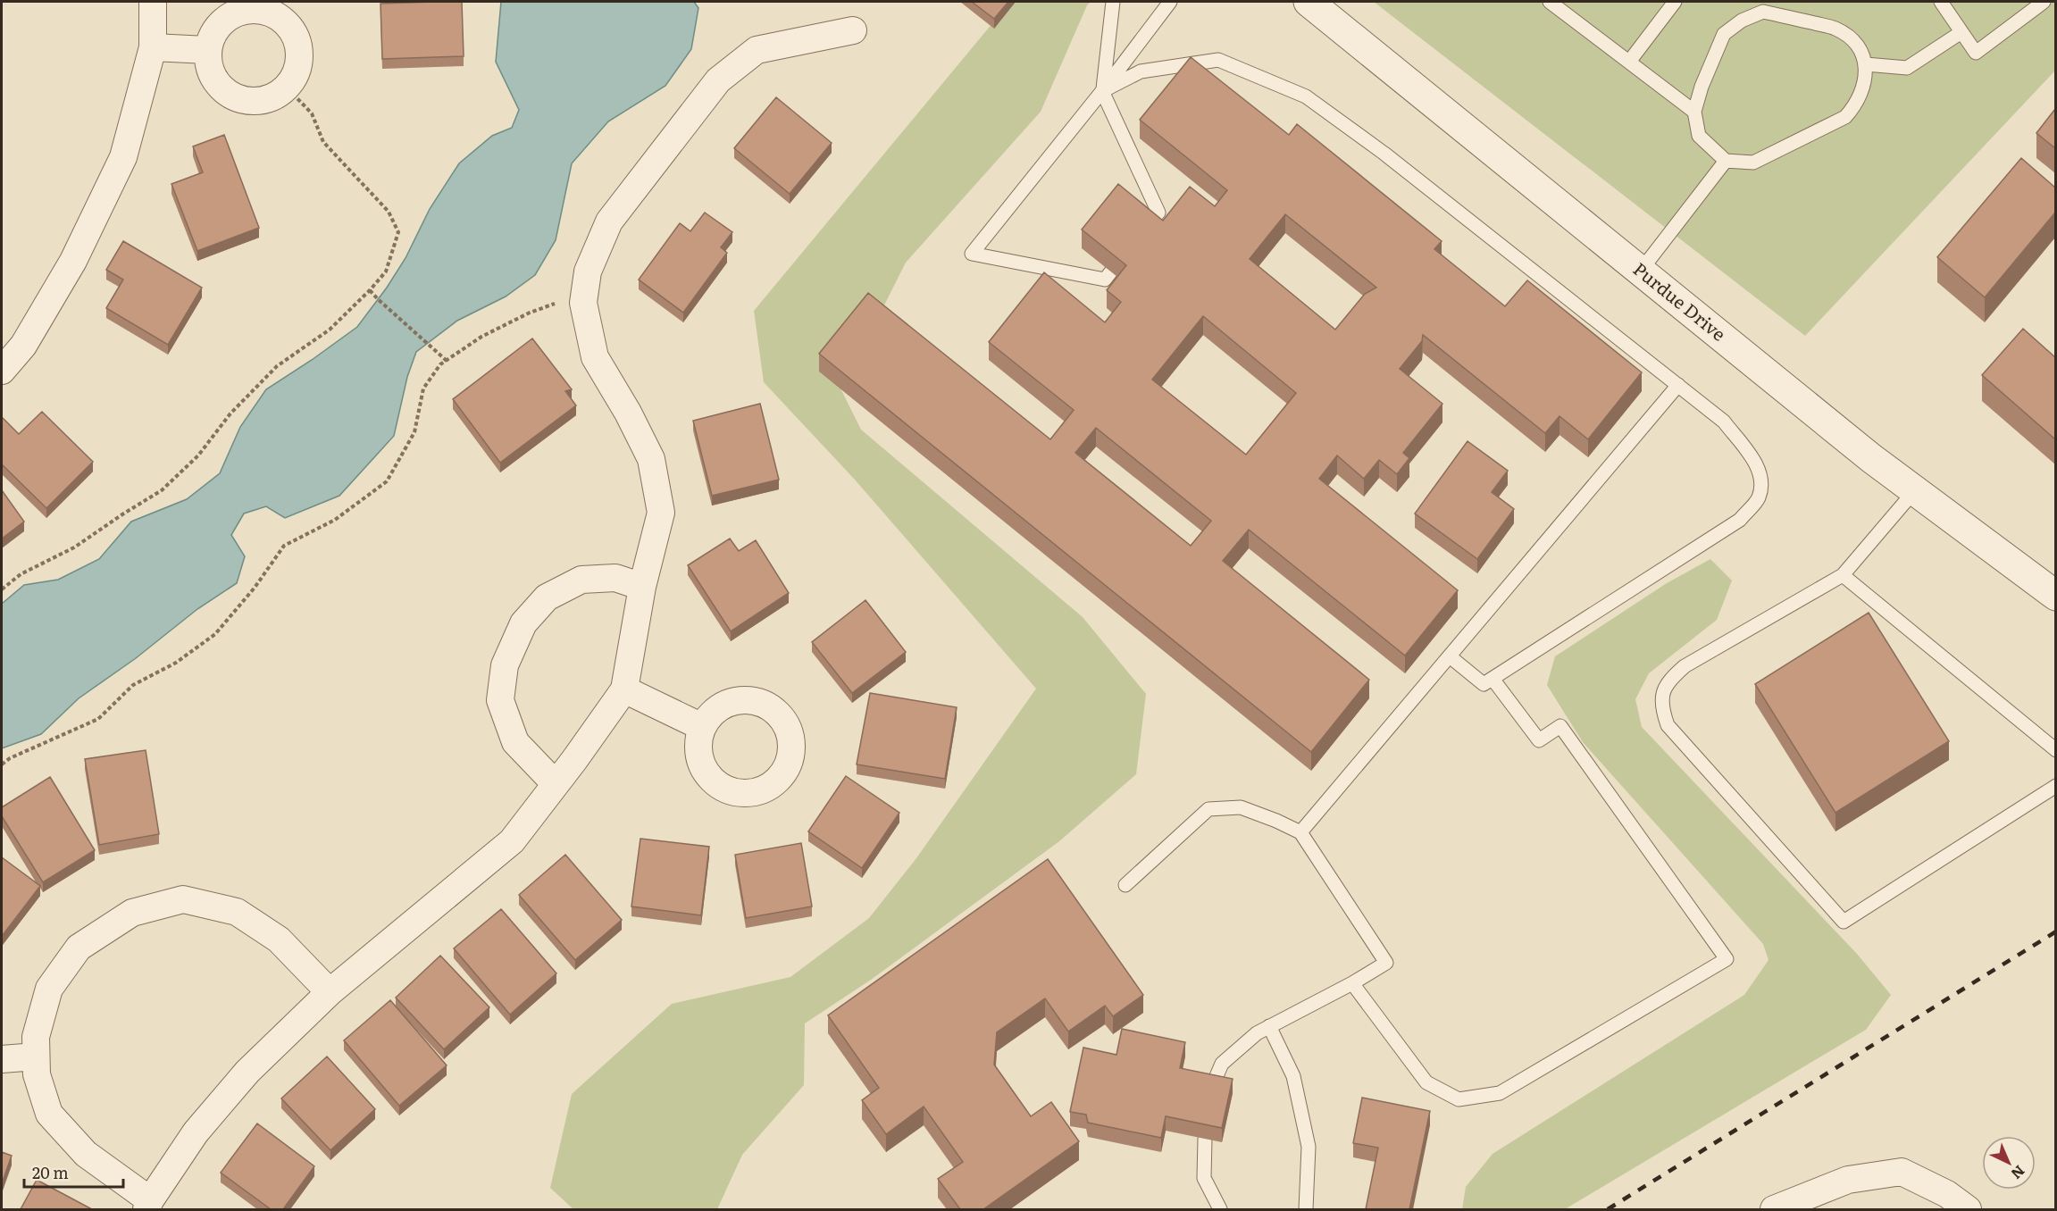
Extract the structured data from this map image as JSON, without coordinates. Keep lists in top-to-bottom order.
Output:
{
  "streets": {
    "street": ["Purdue Drive"]
  },
  "scale_bar": "20 m",
  "north": "bottom right"
}
